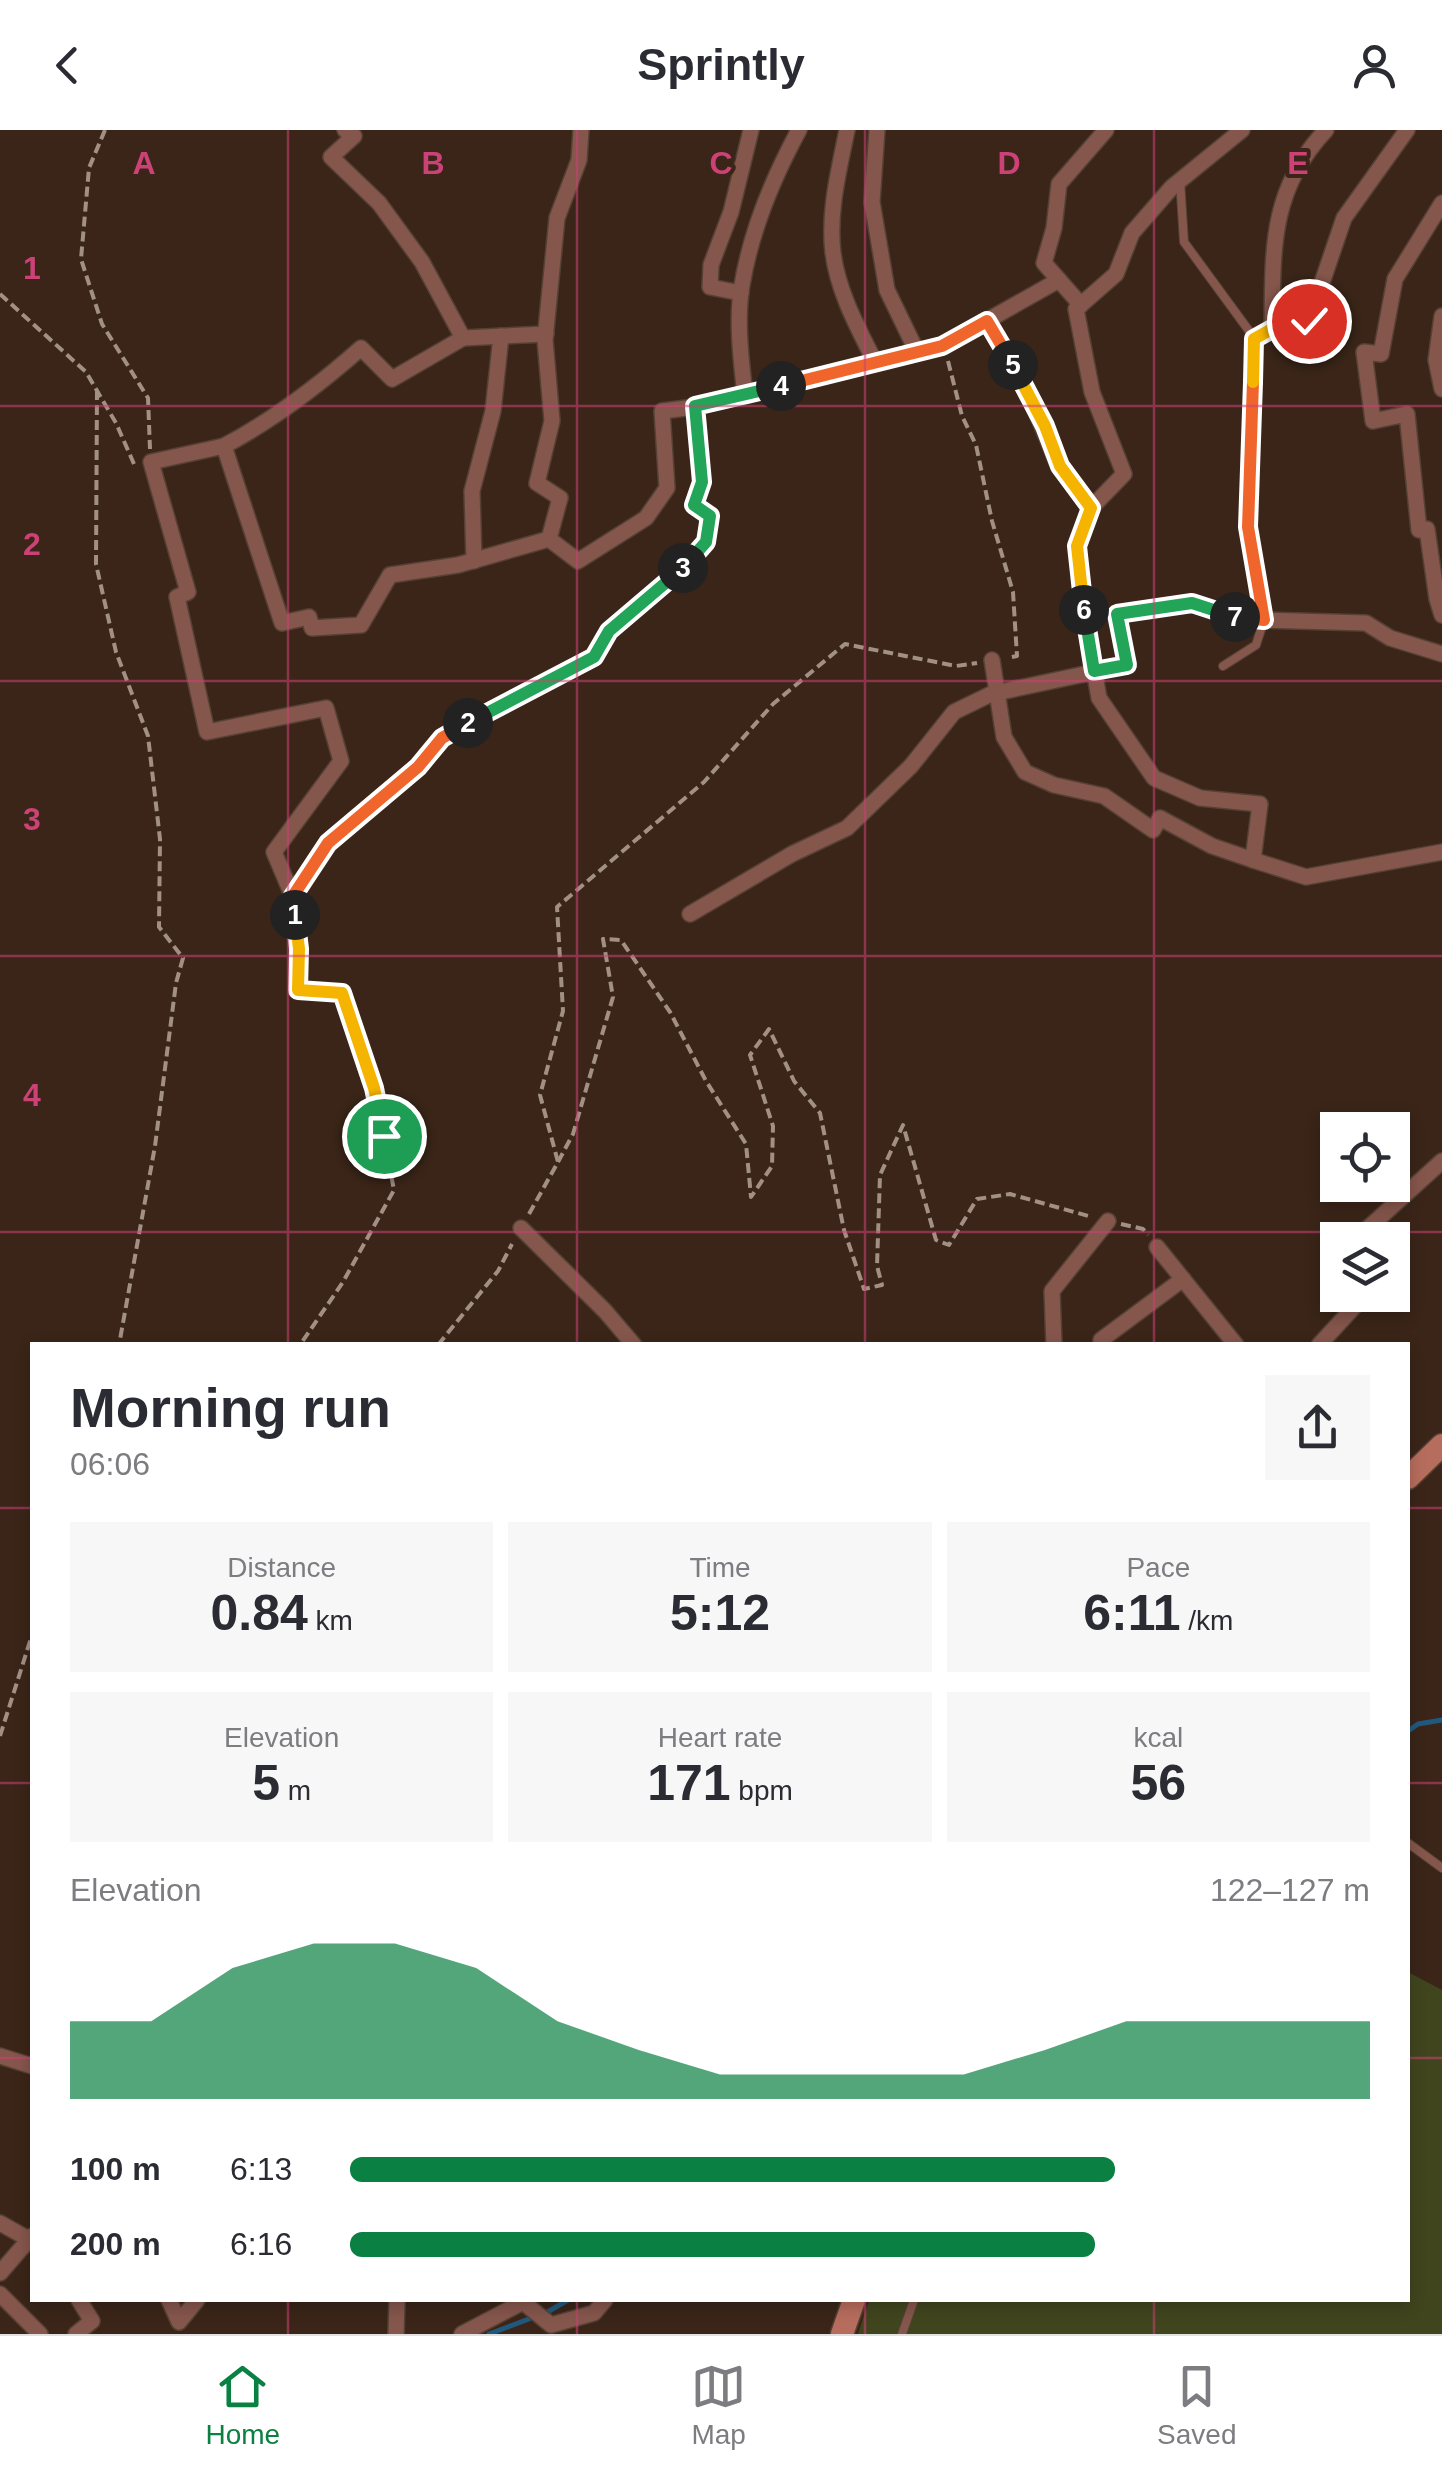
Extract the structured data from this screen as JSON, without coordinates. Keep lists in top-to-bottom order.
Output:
{
  "page": {
    "header": "Sprintly",
    "pins": [
      "5",
      "4",
      "3",
      "6",
      "7",
      "2",
      "1"
    ],
    "heading": ["Morning run", "06:06"],
    "stats": [
      ["Distance", "0.84 km"],
      ["Time", "5:12"],
      ["Pace", "6:11 /km"],
      ["Elevation", "5 m"],
      ["Heart rate", "171 bpm"],
      ["kcal", "56"]
    ],
    "chart": ["Elevation", "122–127 m"],
    "list": [
      {
        "name": "100 m",
        "note": "6:13"
      },
      {
        "name": "200 m",
        "note": "6:16"
      }
    ],
    "tabs": ["Home", "Map", "Saved"]
  },
  "grid": {
    "columns": [
      "A",
      "B",
      "C",
      "D",
      "E"
    ],
    "rows": [
      "1",
      "2",
      "3",
      "4"
    ]
  }
}
